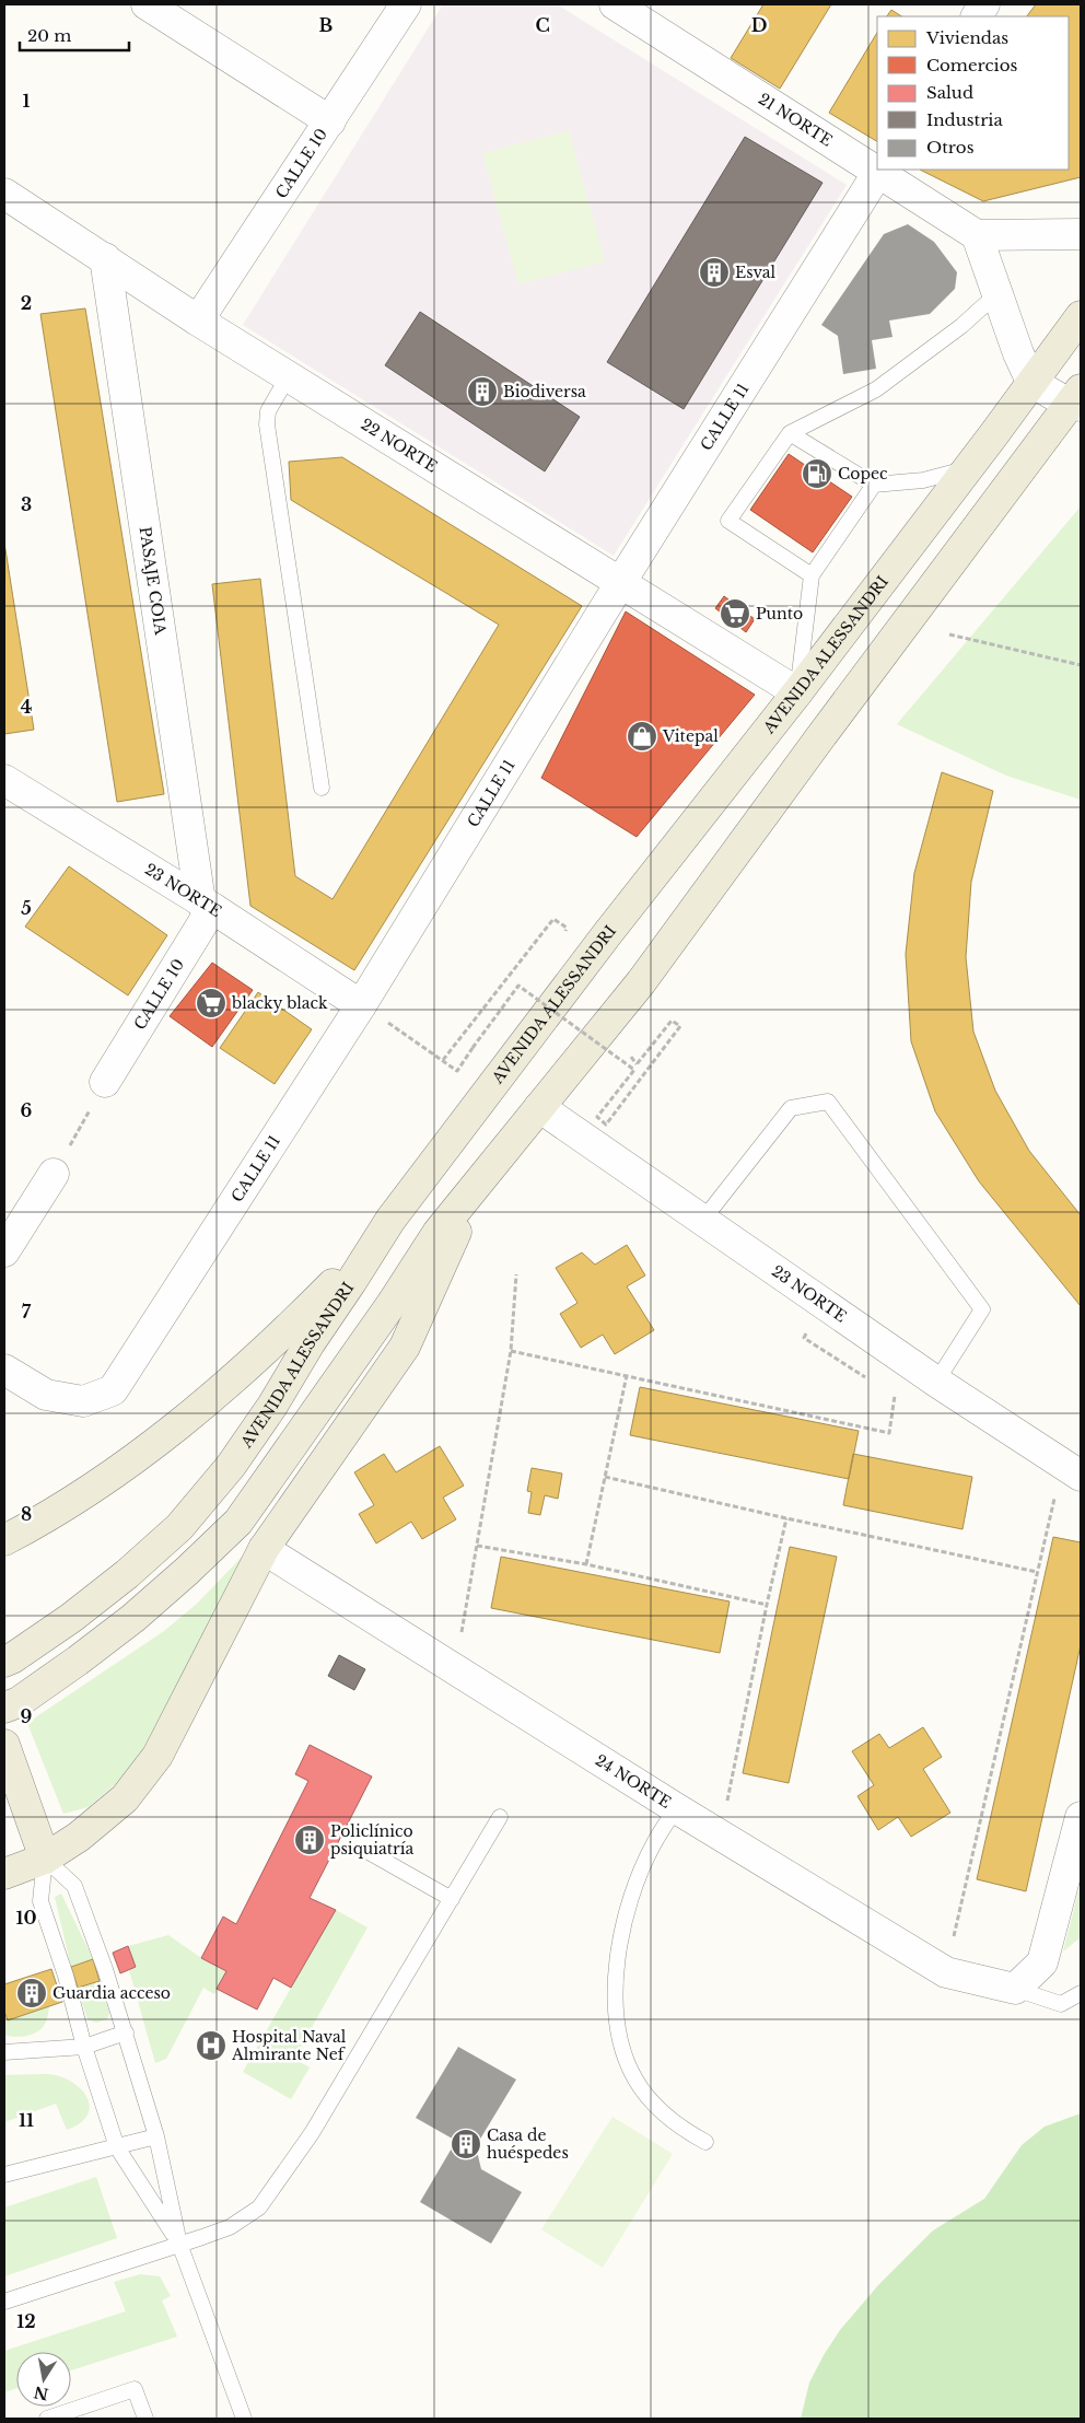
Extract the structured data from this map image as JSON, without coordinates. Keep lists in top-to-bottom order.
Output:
{
  "streets": {
    "main road": ["AVENIDA ALESSANDRI"],
    "street": [
      "21 NORTE",
      "CALLE 10",
      "CALLE 11",
      "22 NORTE",
      "PASAJE COIA",
      "23 NORTE",
      "24 NORTE"
    ]
  },
  "crossings": [
    ["21 NORTE", "CALLE 11"],
    ["CALLE 10", "22 NORTE"],
    ["CALLE 10", "PASAJE COIA"],
    ["CALLE 10", "23 NORTE"],
    ["CALLE 11", "22 NORTE"],
    ["CALLE 11", "23 NORTE"],
    ["22 NORTE", "PASAJE COIA"],
    ["22 NORTE", "AVENIDA ALESSANDRI"],
    ["PASAJE COIA", "23 NORTE"]
  ],
  "places": {
    "building": [
      "Esval",
      "Biodiversa",
      "Policlínico psiquiatría",
      "Guardia acceso",
      "Casa de huéspedes"
    ],
    "fuel station": ["Copec"],
    "supermarket": ["Punto", "blacky black"],
    "shop": ["Vitepal"],
    "hospital": ["Hospital Naval Almirante Nef"]
  },
  "legend": [
    "Viviendas",
    "Comercios",
    "Salud",
    "Industria",
    "Otros"
  ],
  "scale_bar": "20 m",
  "north": "bottom",
  "grid": {
    "columns": ["B", "C", "D"],
    "rows": [
      "1",
      "2",
      "3",
      "4",
      "5",
      "6",
      "7",
      "8",
      "9",
      "10",
      "11",
      "12"
    ]
  }
}
